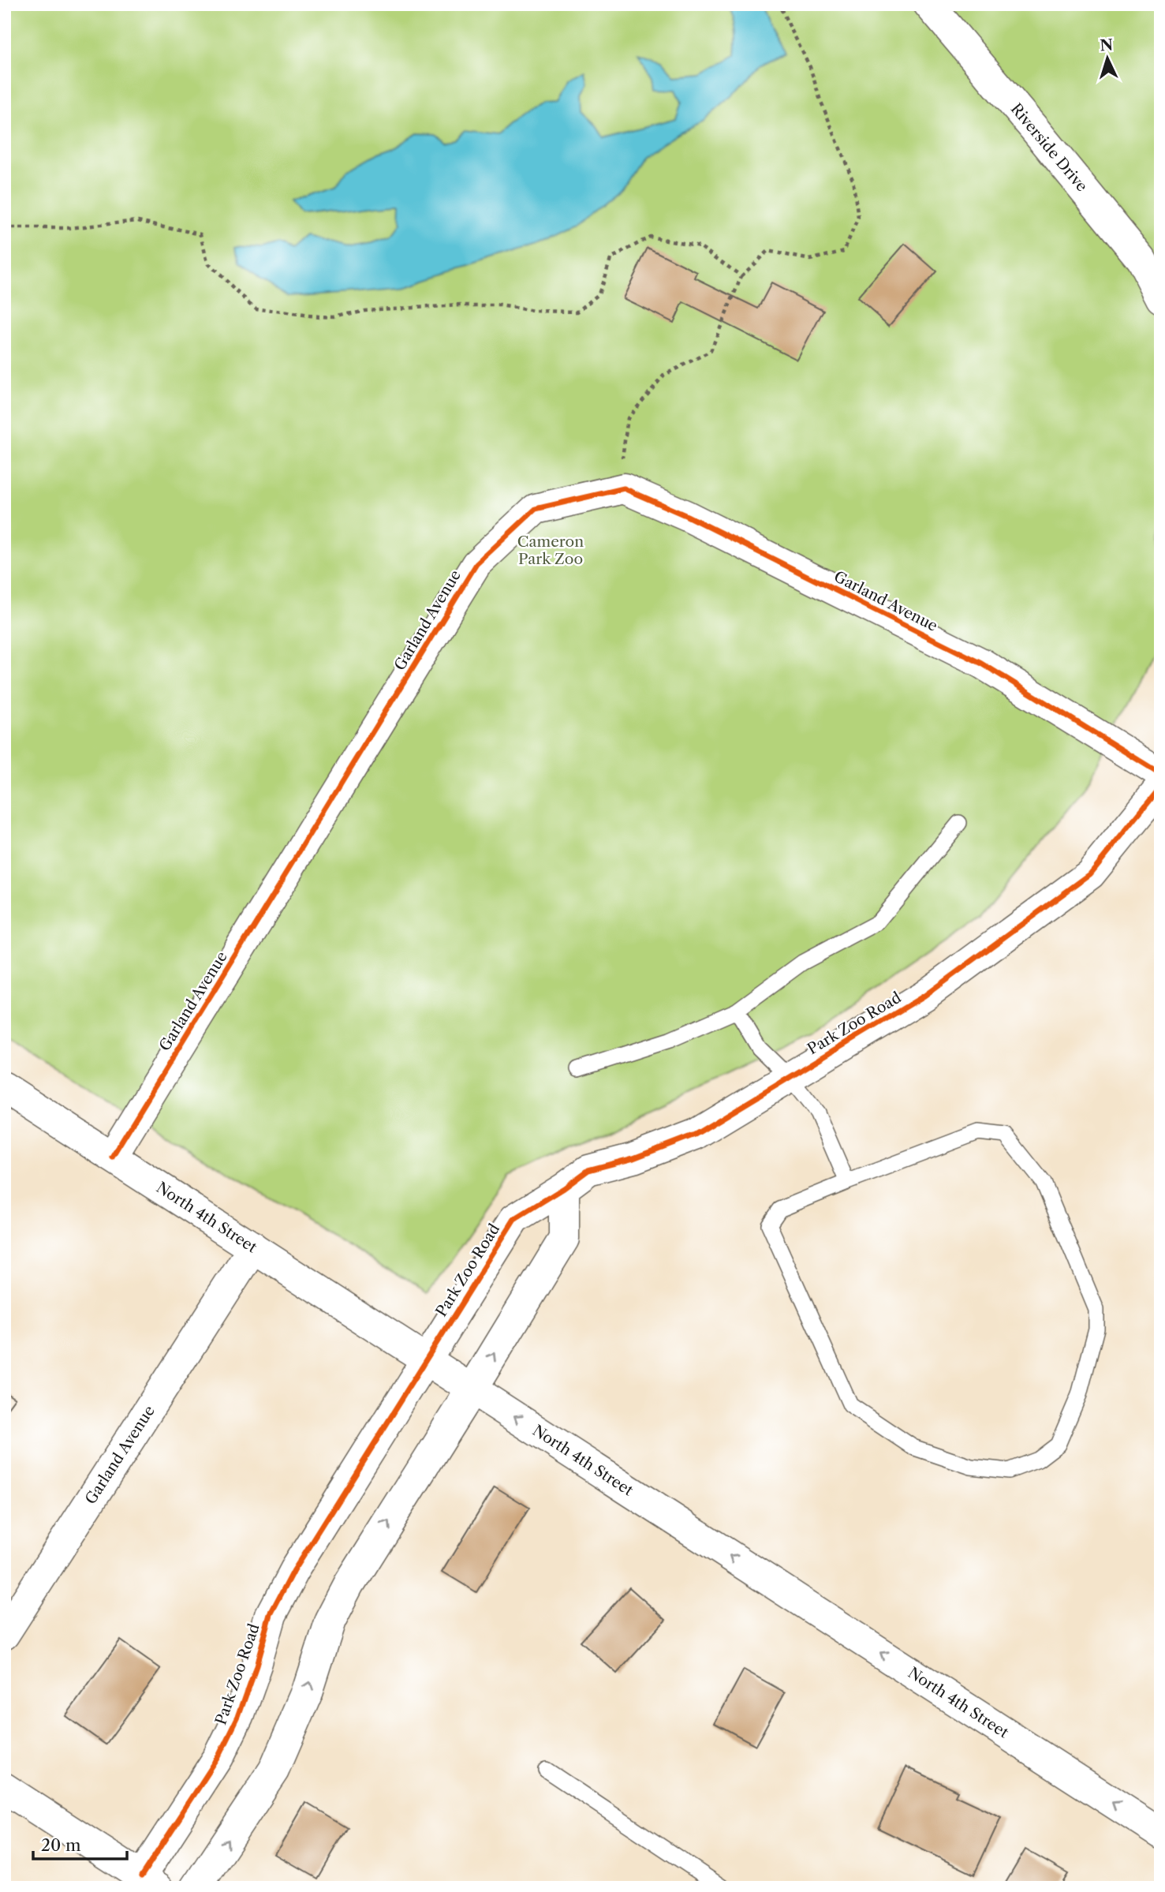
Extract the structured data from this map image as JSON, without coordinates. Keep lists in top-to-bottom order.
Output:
{
  "streets": {
    "street": [
      "Riverside Drive",
      "Garland Avenue",
      "Park Zoo Road",
      "North 4th Street"
    ]
  },
  "crossings": [
    ["Garland Avenue", "North 4th Street"],
    ["Park Zoo Road", "North 4th Street"]
  ],
  "one_way": ["North 4th Street"],
  "parks": ["Cameron Park Zoo"],
  "scale_bar": "20 m",
  "north": "top"
}
